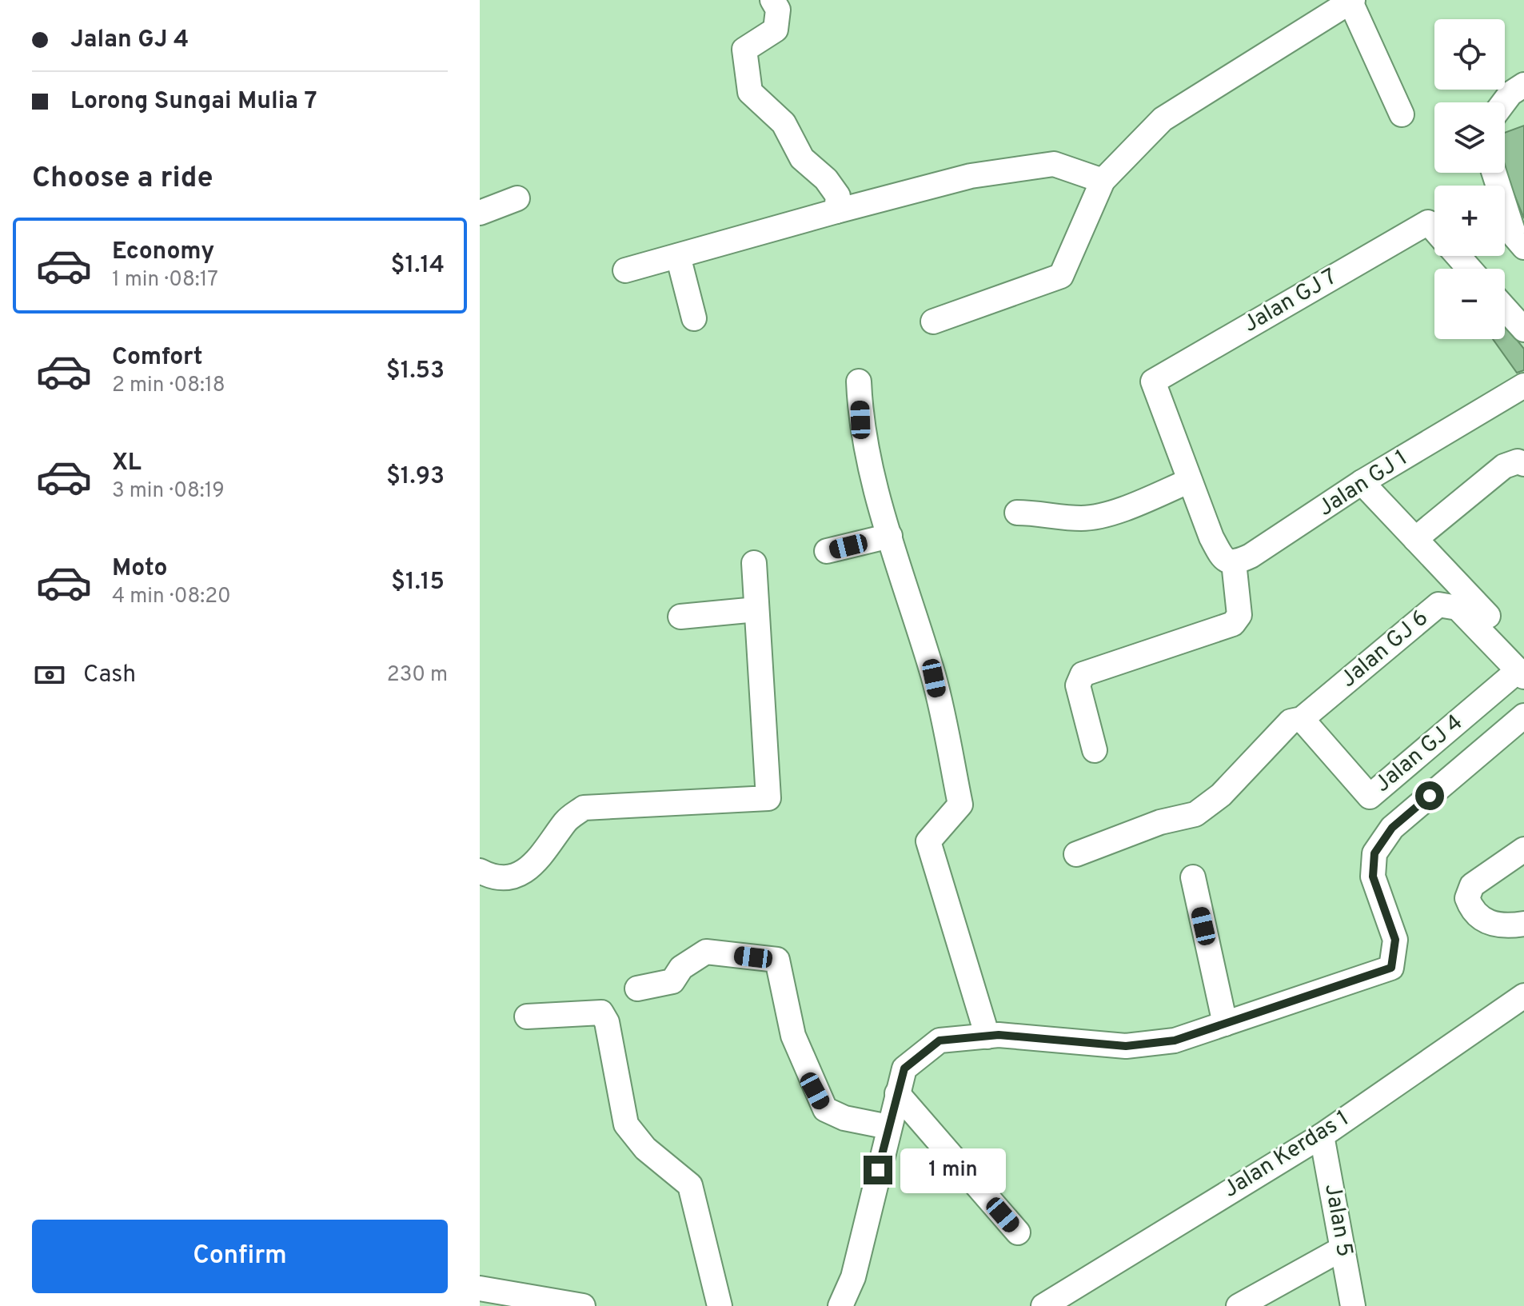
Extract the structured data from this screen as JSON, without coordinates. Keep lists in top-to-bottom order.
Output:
{
  "streets": {
    "street": [
      "Jalan GJ 7",
      "Jalan GJ 1",
      "Jalan GJ 6",
      "Jalan GJ 4",
      "Jalan Kerdas 1",
      "Jalan 5"
    ]
  },
  "crossings": [
    ["Jalan GJ 6", "Jalan GJ 4"],
    ["Jalan Kerdas 1", "Jalan 5"]
  ],
  "page": {
    "banner": ["Jalan GJ 4", "Lorong Sungai Mulia 7"],
    "map_buttons": ["+", "−"],
    "heading": "Choose a ride",
    "list": [
      {
        "name": "Economy",
        "note": "1 min · 08:17",
        "value": "$1.14"
      },
      {
        "name": "Comfort",
        "note": "2 min · 08:18",
        "value": "$1.53"
      },
      {
        "name": "XL",
        "note": "3 min · 08:19",
        "value": "$1.93"
      },
      {
        "name": "Moto",
        "note": "4 min · 08:20",
        "value": "$1.15"
      }
    ],
    "pay": ["Cash", "230 m"],
    "bubble": "1 min",
    "buttons": "Confirm"
  }
}
